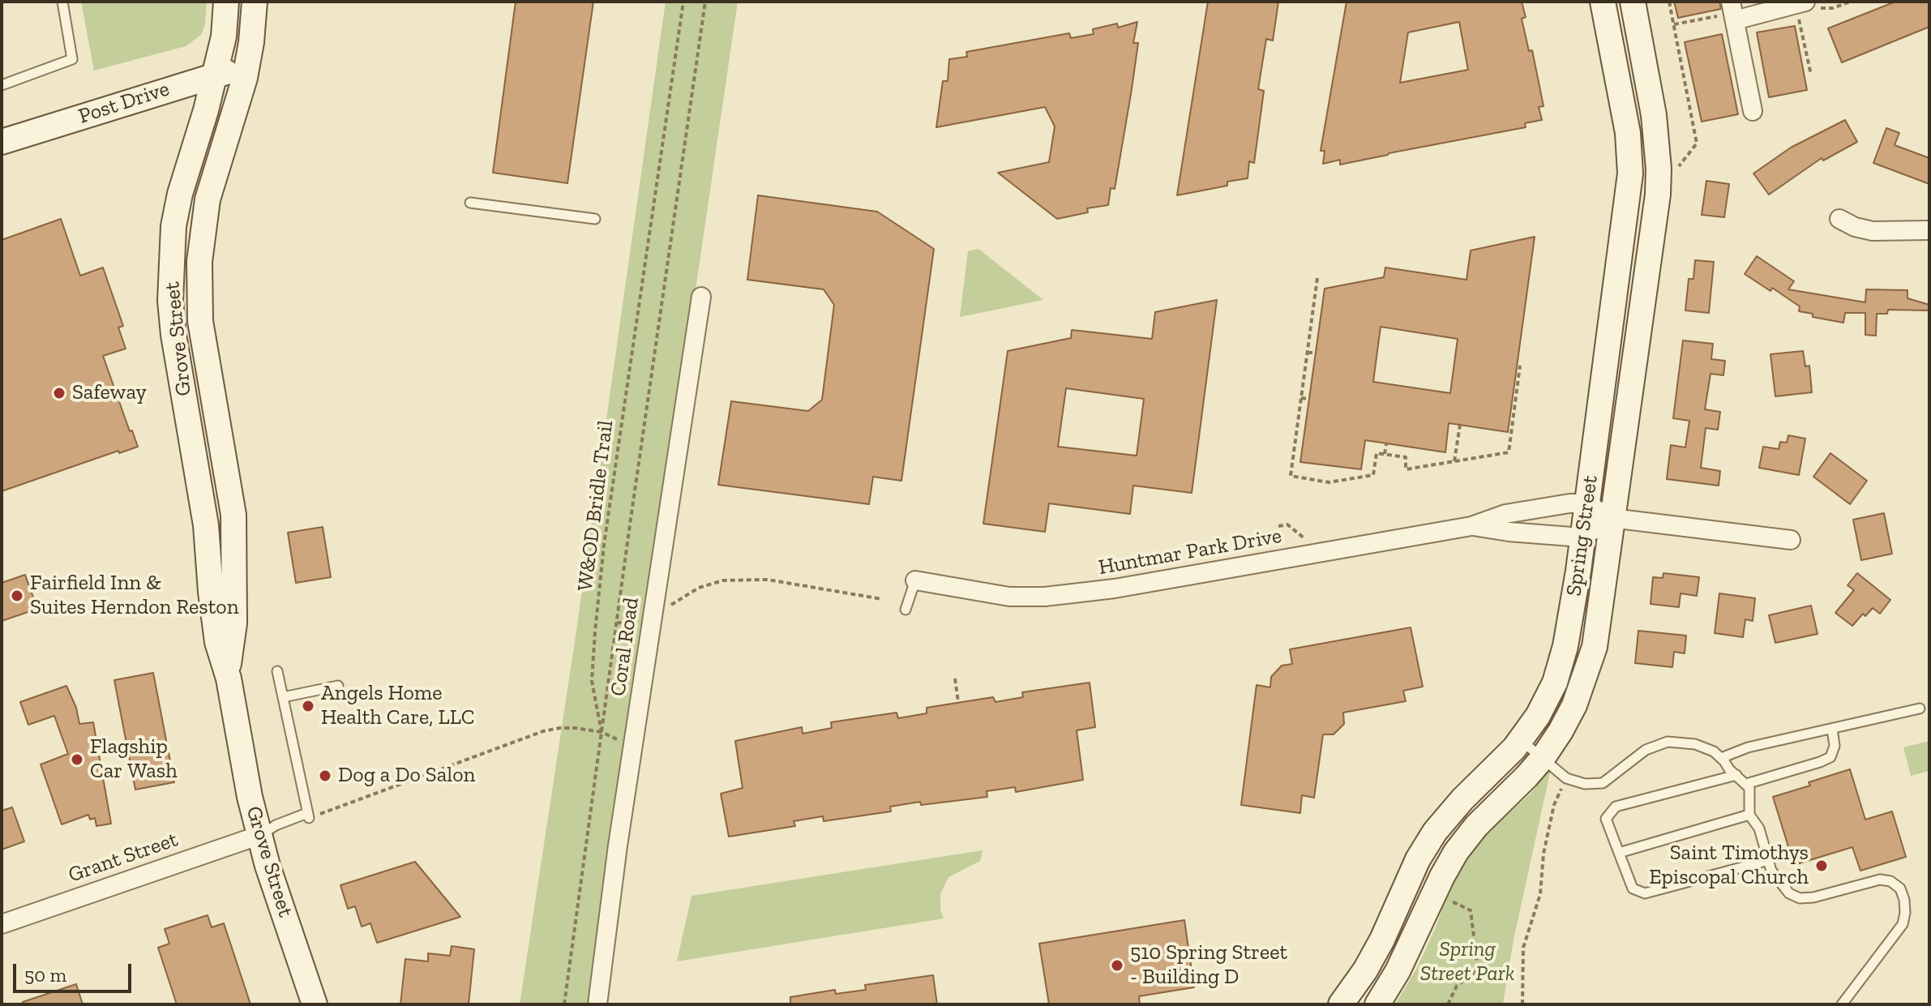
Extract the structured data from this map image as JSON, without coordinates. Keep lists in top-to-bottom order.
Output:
{
  "streets": {
    "main road": ["Post Drive", "Grove Street", "Spring Street"],
    "street": ["Huntmar Park Drive", "Coral Road", "Grant Street"],
    "path": ["W&OD Bridle Trail"]
  },
  "crossings": [
    ["Post Drive", "Grove Street"],
    ["Grove Street", "Grant Street"],
    ["Spring Street", "Huntmar Park Drive"]
  ],
  "parks": ["Spring Street Park"],
  "places": [
    "Safeway",
    "Fairfield Inn & Suites Herndon Reston",
    "Angels Home Health Care, LLC",
    "Flagship Car Wash",
    "Dog a Do Salon",
    "Saint Timothys Episcopal Church",
    "510 Spring Street - Building D"
  ],
  "scale_bar": "50 m"
}
